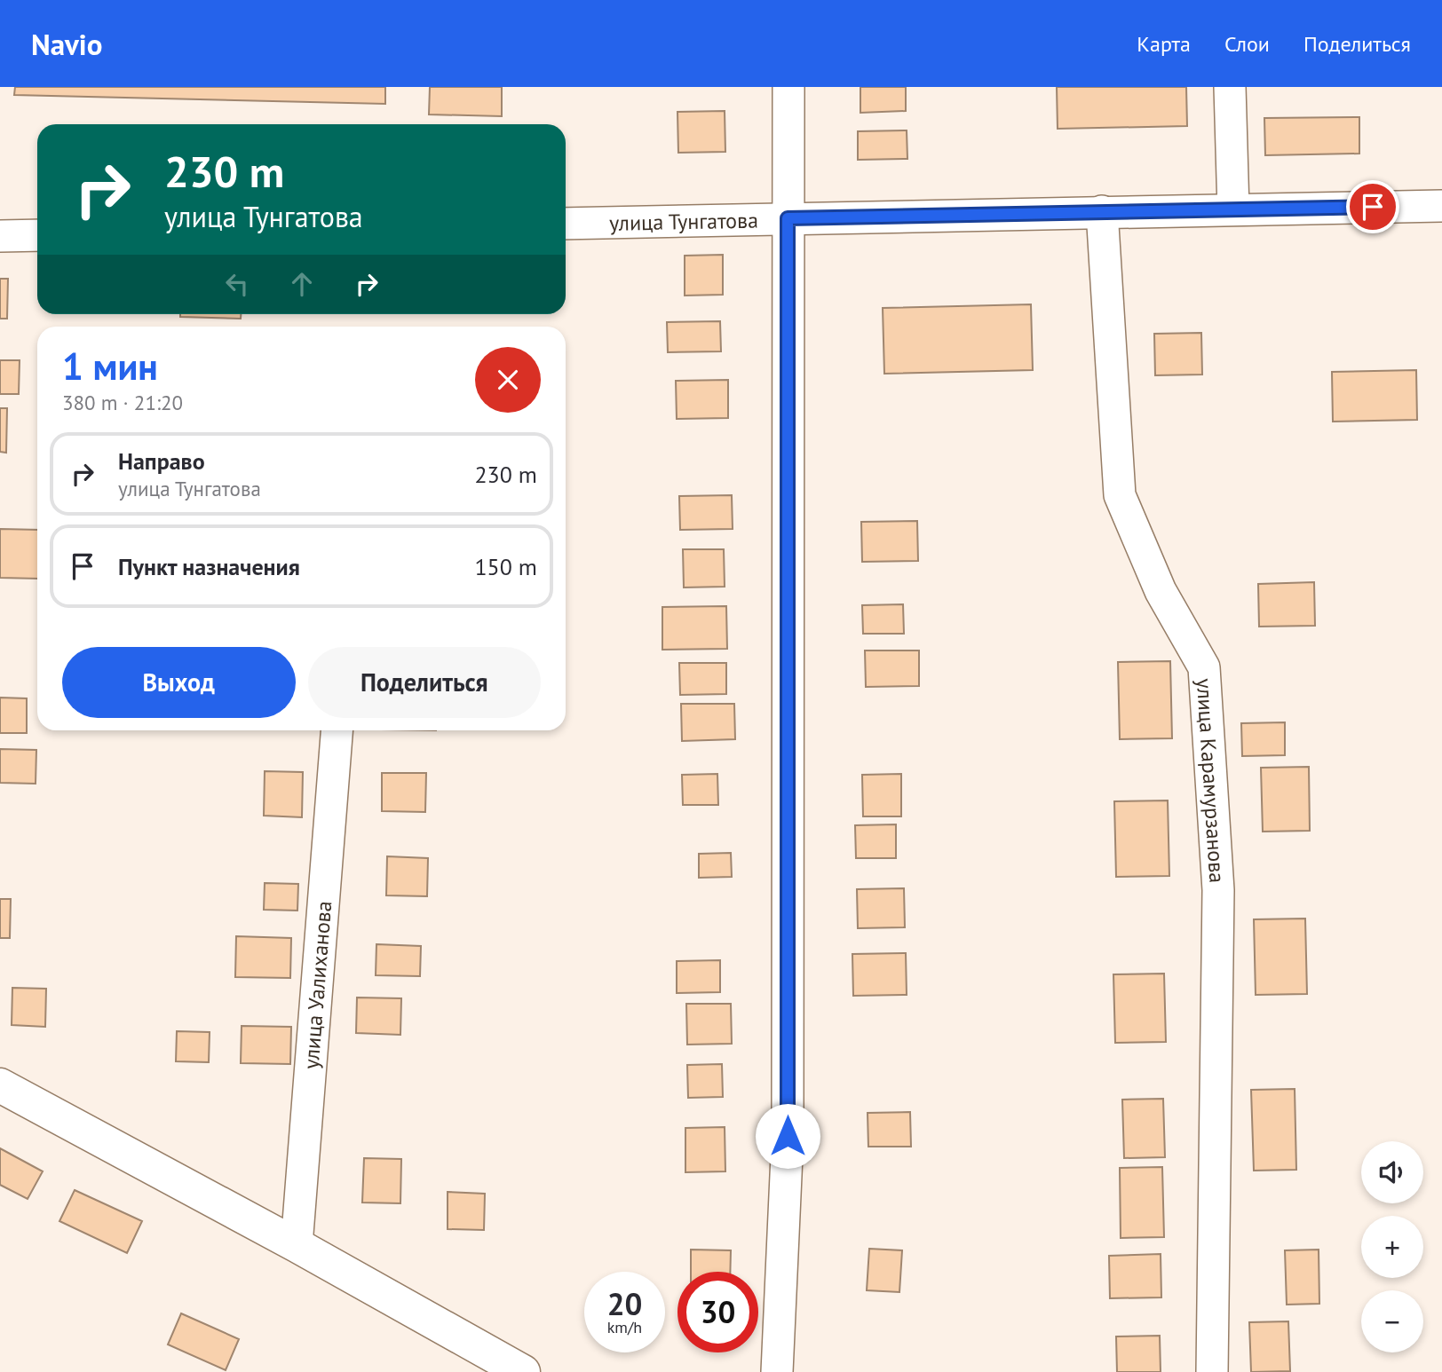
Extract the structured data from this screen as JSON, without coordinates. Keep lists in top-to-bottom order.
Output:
{
  "streets": {
    "street": ["улица Тунгатова", "улица Карамурзанова", "улица Уалиханова"]
  },
  "crossings": [
    ["улица Тунгатова", "улица Карамурзанова"]
  ],
  "page": {
    "header": "Navio",
    "nav": ["Карта", "Слои", "Поделиться"],
    "turn": ["230 m", "улица Тунгатова"],
    "heading": ["1 мин", "380 m · 21:20"],
    "list": [
      {
        "name": "Направо",
        "note": "улица Тунгатова",
        "value": "230 m"
      },
      {
        "name": "Пункт назначения",
        "value": "150 m"
      }
    ],
    "buttons": ["Выход", "Поделиться"],
    "map_buttons": ["+", "−"],
    "speed": "20 km/h",
    "limit": "30"
  }
}
